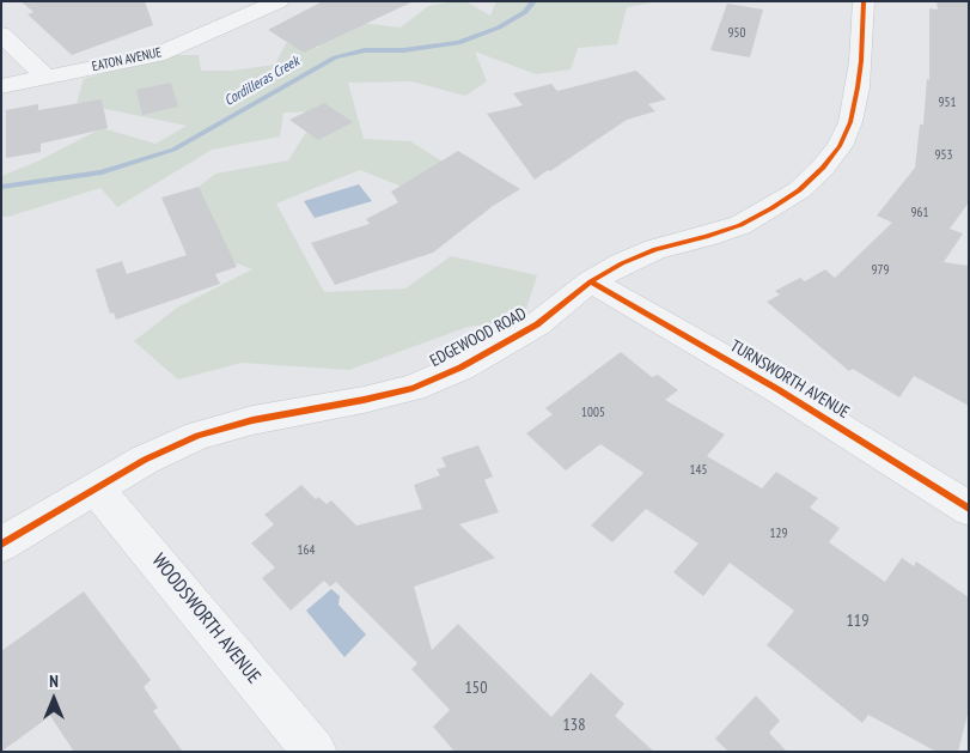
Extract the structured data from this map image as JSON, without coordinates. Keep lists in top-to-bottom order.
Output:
{
  "streets": {
    "street": [
      "EATON AVENUE",
      "EDGEWOOD ROAD",
      "TURNSWORTH AVENUE",
      "WOODSWORTH AVENUE"
    ]
  },
  "crossings": [
    ["EDGEWOOD ROAD", "TURNSWORTH AVENUE"],
    ["EDGEWOOD ROAD", "WOODSWORTH AVENUE"]
  ],
  "water": ["Cordilleras Creek"],
  "house_numbers": [
    "950",
    "951",
    "953",
    "961",
    "979",
    "1005",
    "145",
    "129",
    "164",
    "119",
    "150",
    "138"
  ],
  "north": "top"
}
